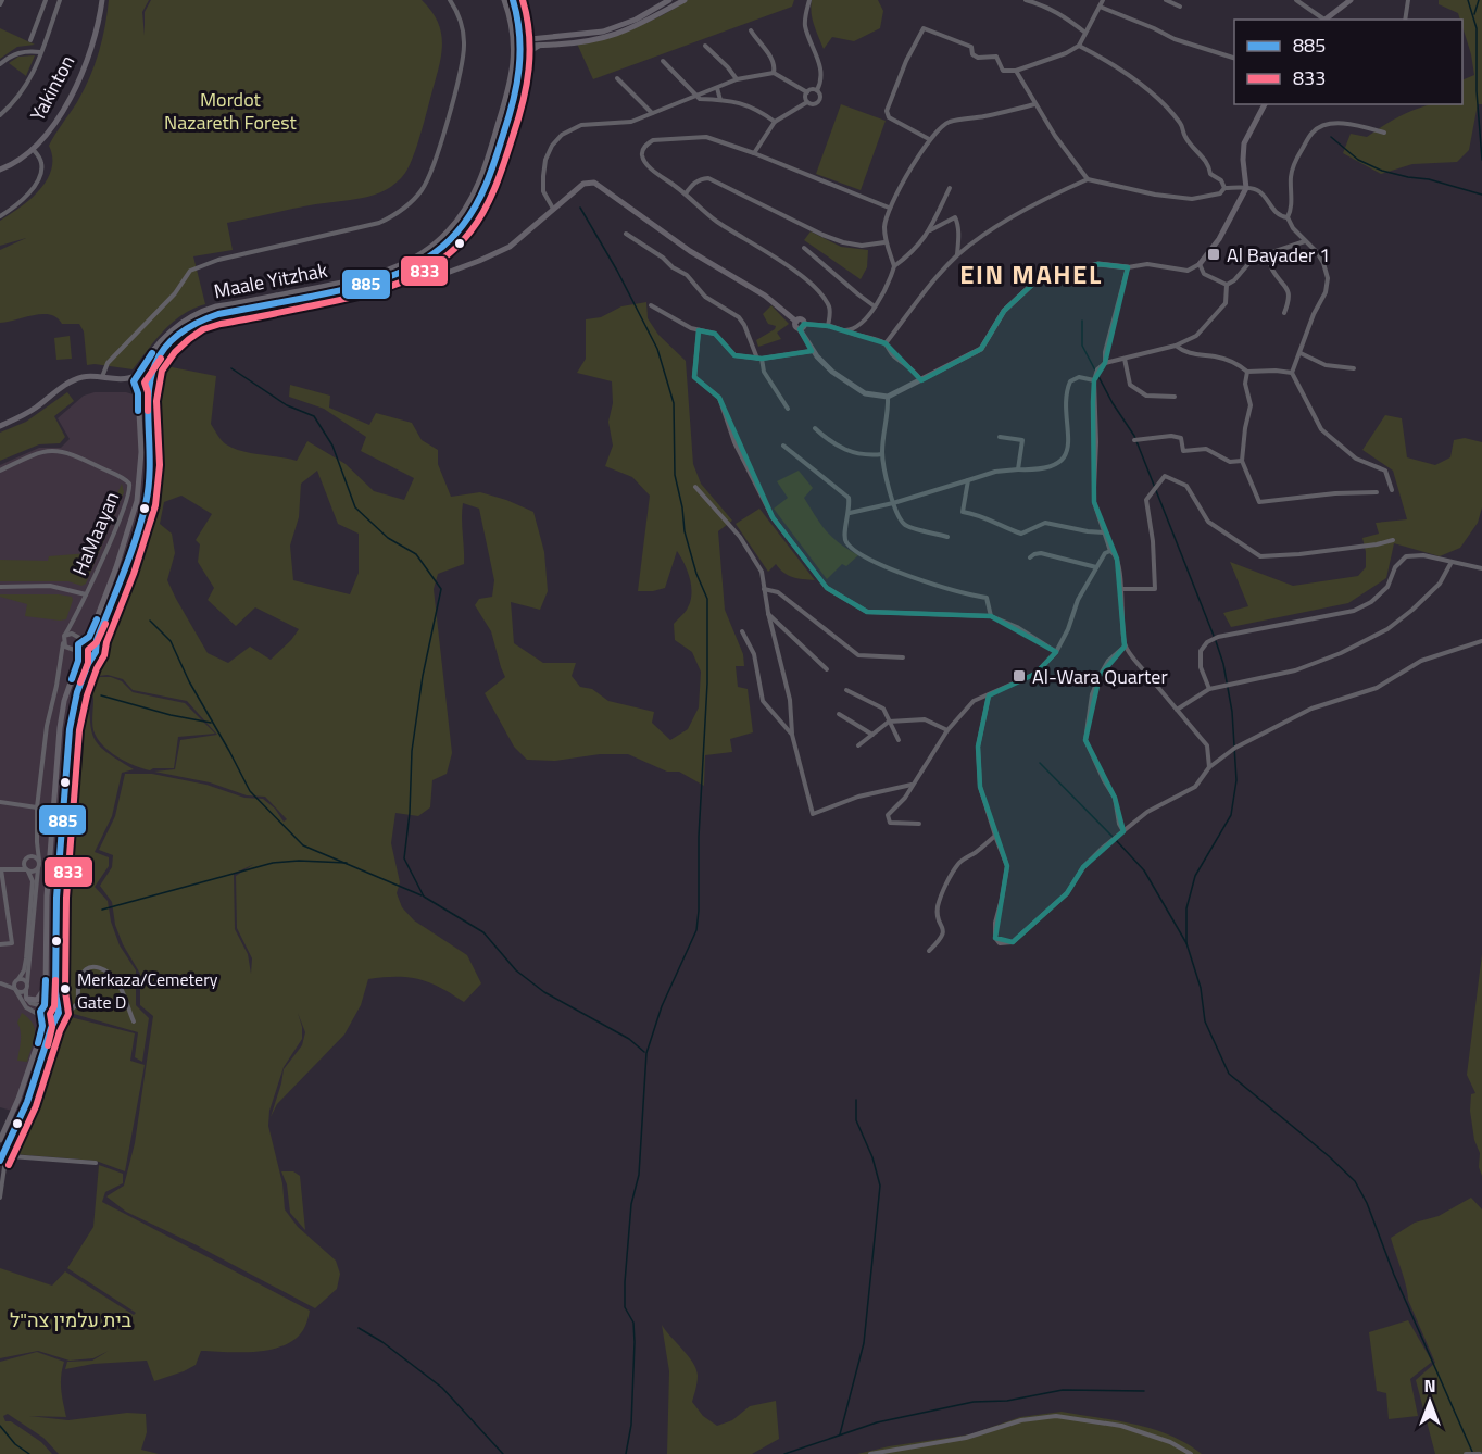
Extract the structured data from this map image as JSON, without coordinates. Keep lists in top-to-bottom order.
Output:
{
  "streets": {
    "street": ["Yakinton", "Maale Yitzhak", "HaMaayan"]
  },
  "districts": ["EIN MAHEL"],
  "parks": ["Mordot Nazareth Forest", "בית עלמין צה\"ל"],
  "places": {
    "transit": ["Al Bayader 1", "Al-Wara Quarter"],
    "other": ["Merkaza/Cemetery Gate D"]
  },
  "lines": ["transit line 885", "transit line 833"],
  "legend": ["885", "833"],
  "north": "top"
}
